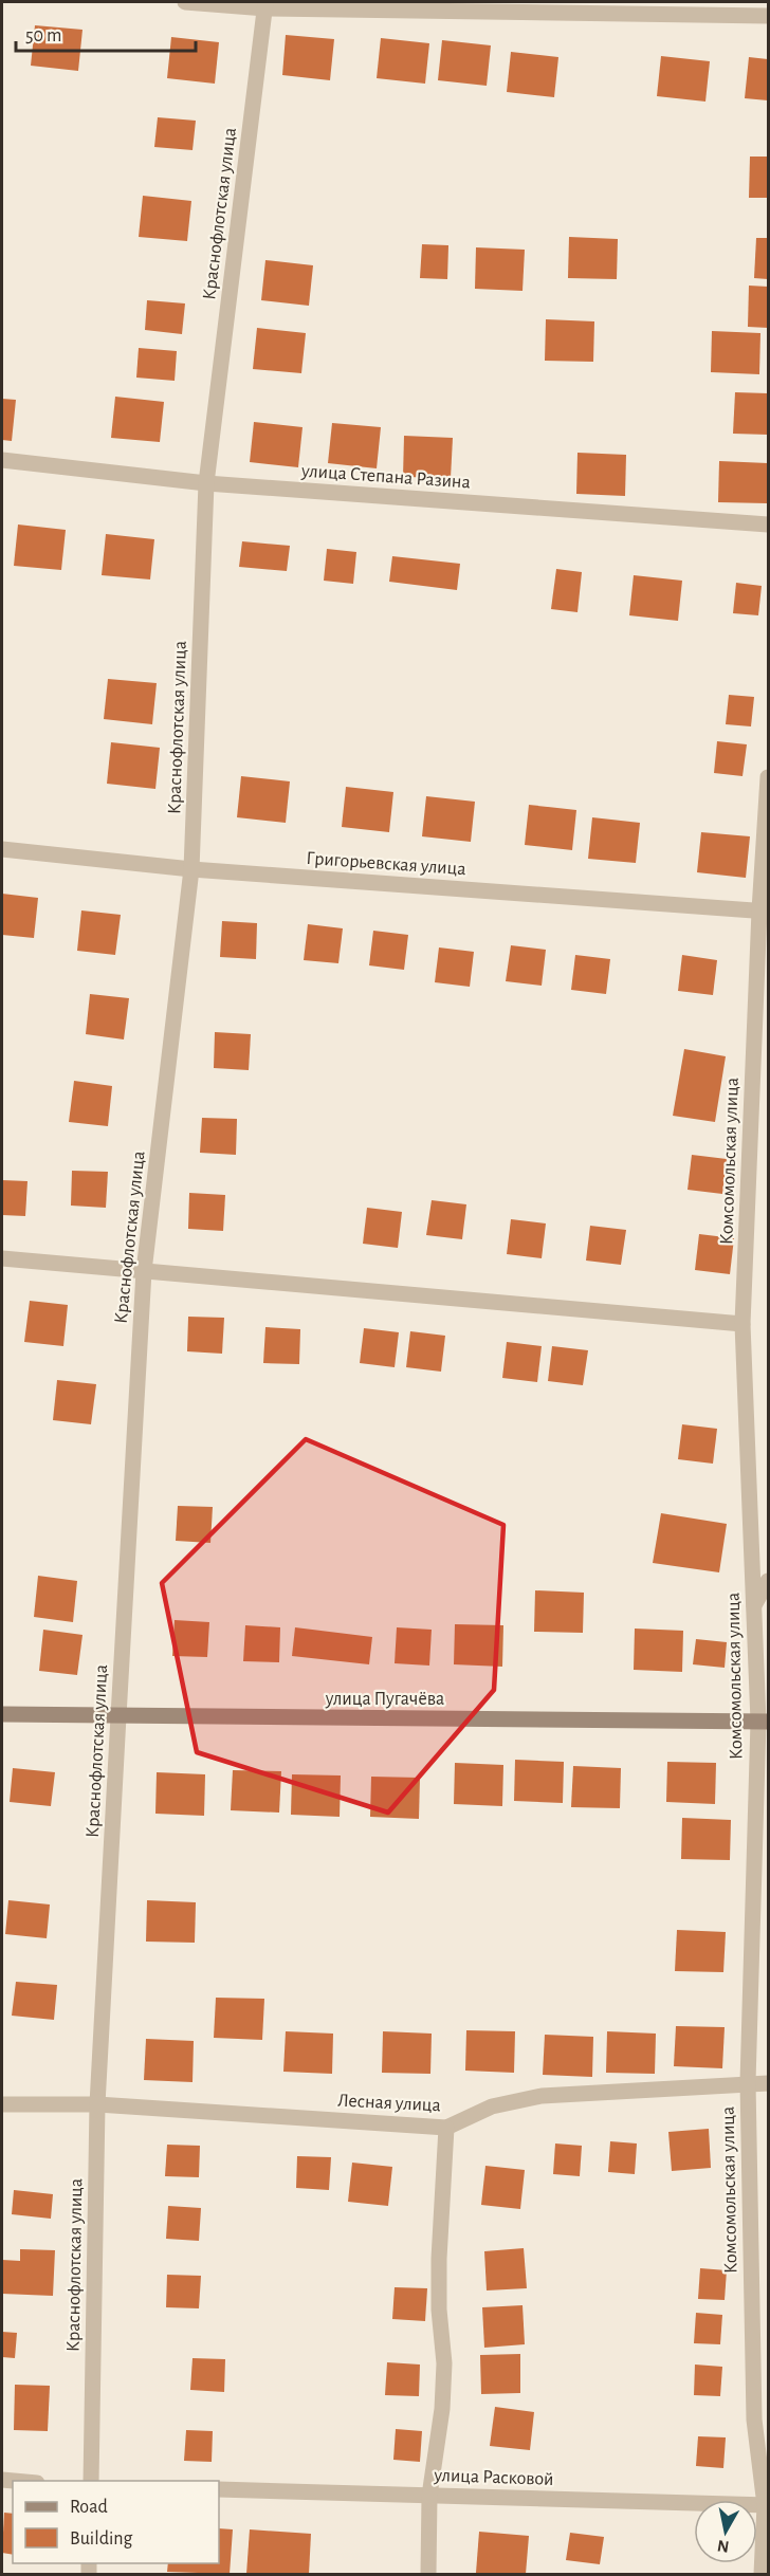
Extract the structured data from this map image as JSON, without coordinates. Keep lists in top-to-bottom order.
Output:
{
  "streets": {
    "main road": ["улица Пугачёва"],
    "street": [
      "Краснофлотская улица",
      "улица Степана Разина",
      "Григорьевская улица",
      "Комсомольская улица",
      "Лесная улица",
      "улица Расковой"
    ]
  },
  "crossings": [
    ["Краснофлотская улица", "улица Степана Разина"],
    ["Краснофлотская улица", "Григорьевская улица"],
    ["Краснофлотская улица", "улица Пугачёва"],
    ["Краснофлотская улица", "Лесная улица"],
    ["Григорьевская улица", "Комсомольская улица"],
    ["Комсомольская улица", "улица Пугачёва"],
    ["Комсомольская улица", "Лесная улица"],
    ["Комсомольская улица", "улица Расковой"]
  ],
  "legend": ["Road", "Building"],
  "scale_bar": "50 m",
  "north": "bottom"
}
